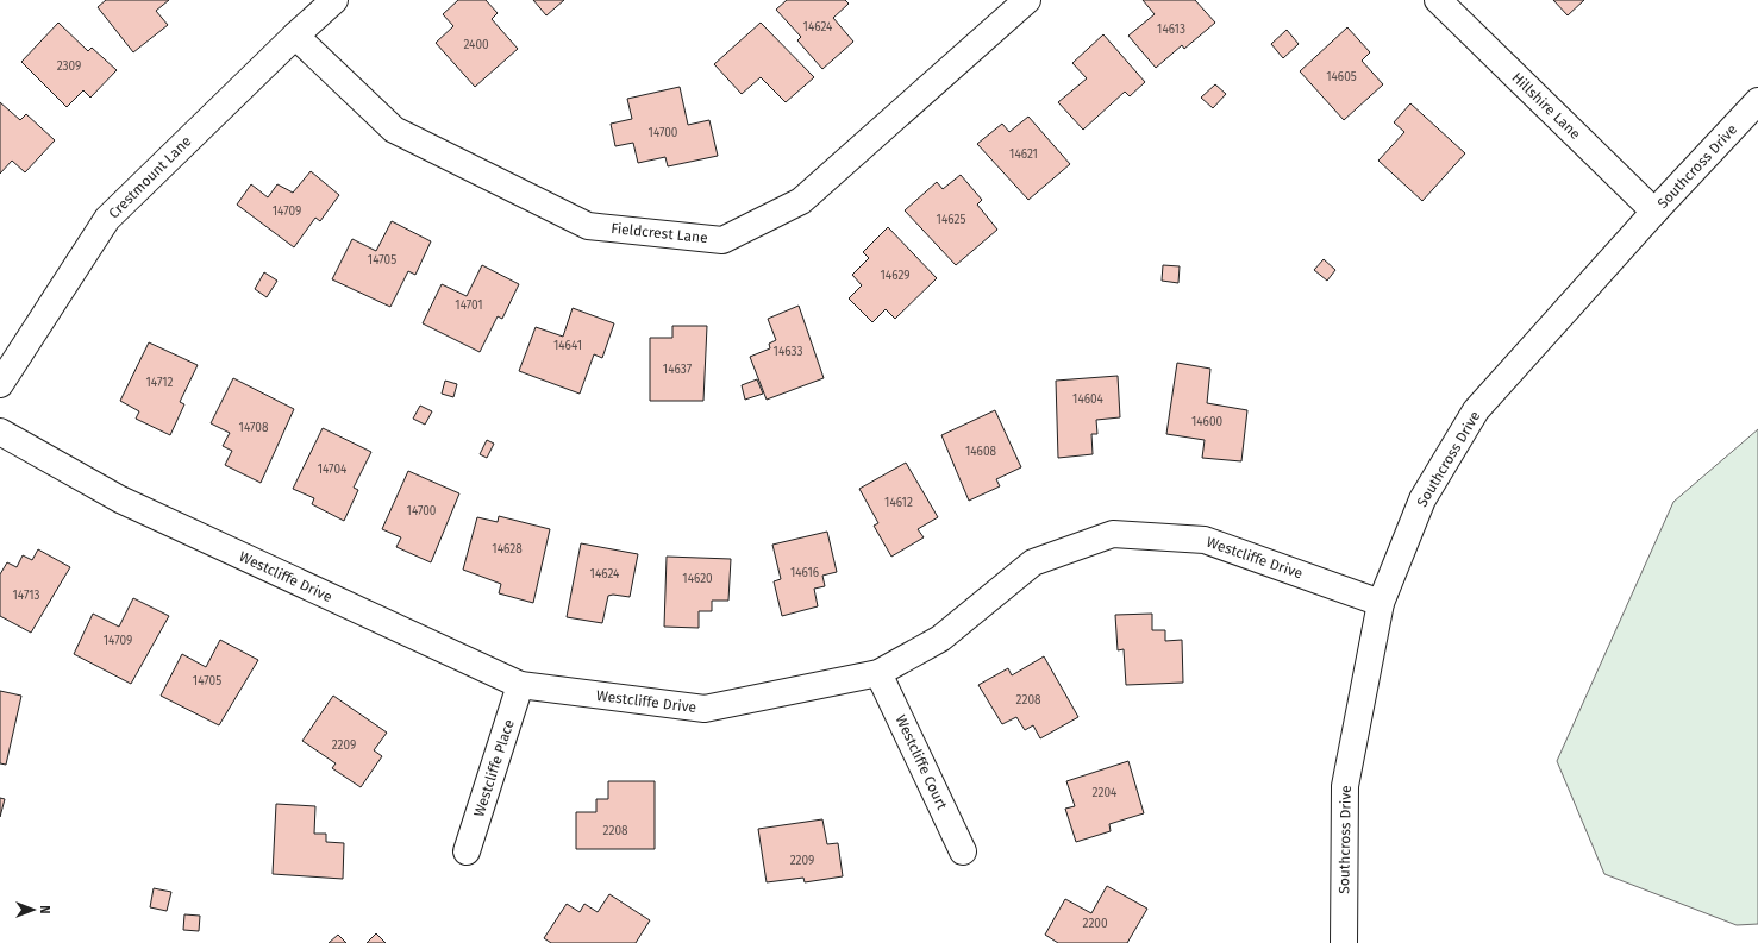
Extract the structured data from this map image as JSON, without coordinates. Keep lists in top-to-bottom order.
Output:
{
  "streets": {
    "street": [
      "Hillshire Lane",
      "Southcross Drive",
      "Crestmount Lane",
      "Fieldcrest Lane",
      "Westcliffe Drive",
      "Westcliffe Court",
      "Westcliffe Place"
    ]
  },
  "crossings": [
    ["Hillshire Lane", "Southcross Drive"],
    ["Southcross Drive", "Westcliffe Drive"],
    ["Crestmount Lane", "Fieldcrest Lane"],
    ["Westcliffe Drive", "Westcliffe Court"],
    ["Westcliffe Drive", "Westcliffe Place"]
  ],
  "house_numbers": [
    "14624",
    "14613",
    "2400",
    "2309",
    "14605",
    "14700",
    "14621",
    "14709",
    "14625",
    "14705",
    "14629",
    "14701",
    "14641",
    "14633",
    "14637",
    "14712",
    "14604",
    "14600",
    "14708",
    "14608",
    "14704",
    "14612",
    "14700",
    "14628",
    "14616",
    "14624",
    "14620",
    "14713",
    "14709",
    "14705",
    "2208",
    "2209",
    "2204",
    "2208",
    "2209",
    "2200"
  ],
  "north": "right"
}
